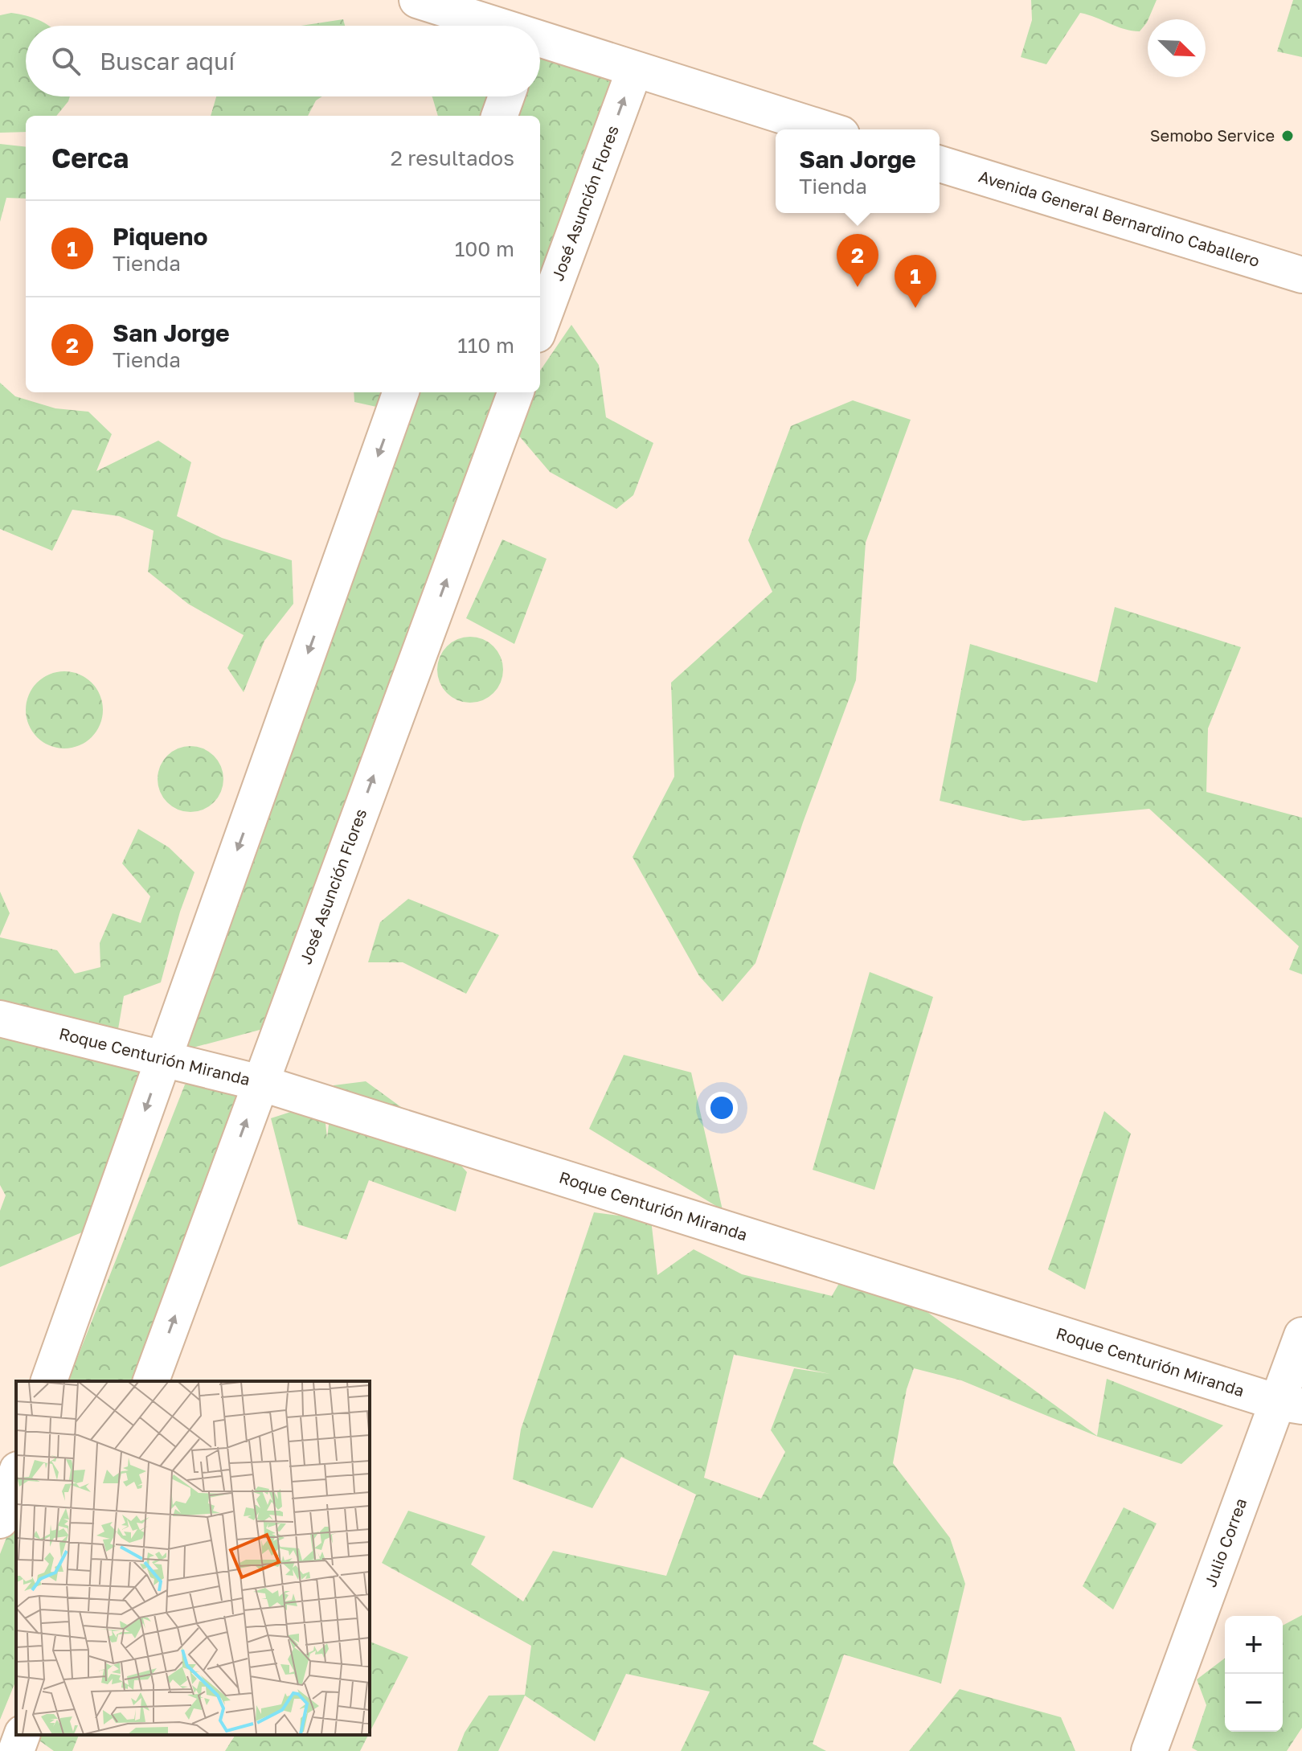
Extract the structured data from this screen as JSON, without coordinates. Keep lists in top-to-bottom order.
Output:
{
  "streets": {
    "main road": [
      "José Asunción Flores",
      "Avenida General Bernardino Caballero",
      "Roque Centurión Miranda",
      "Julio Correa"
    ]
  },
  "crossings": [
    ["José Asunción Flores", "Roque Centurión Miranda"],
    ["Roque Centurión Miranda", "Julio Correa"]
  ],
  "places": ["Semobo Service"],
  "north": "bottom right",
  "page": {
    "search": "Buscar aquí",
    "heading": ["Cerca", "2 resultados"],
    "popup": ["San Jorge", "Tienda"],
    "list": [
      {
        "mark": "1",
        "name": "Piqueno",
        "note": "Tienda",
        "value": "100 m"
      },
      {
        "mark": "2",
        "name": "San Jorge",
        "note": "Tienda",
        "value": "110 m"
      }
    ],
    "pins": ["2", "1"],
    "map_buttons": ["+", "−"]
  }
}
